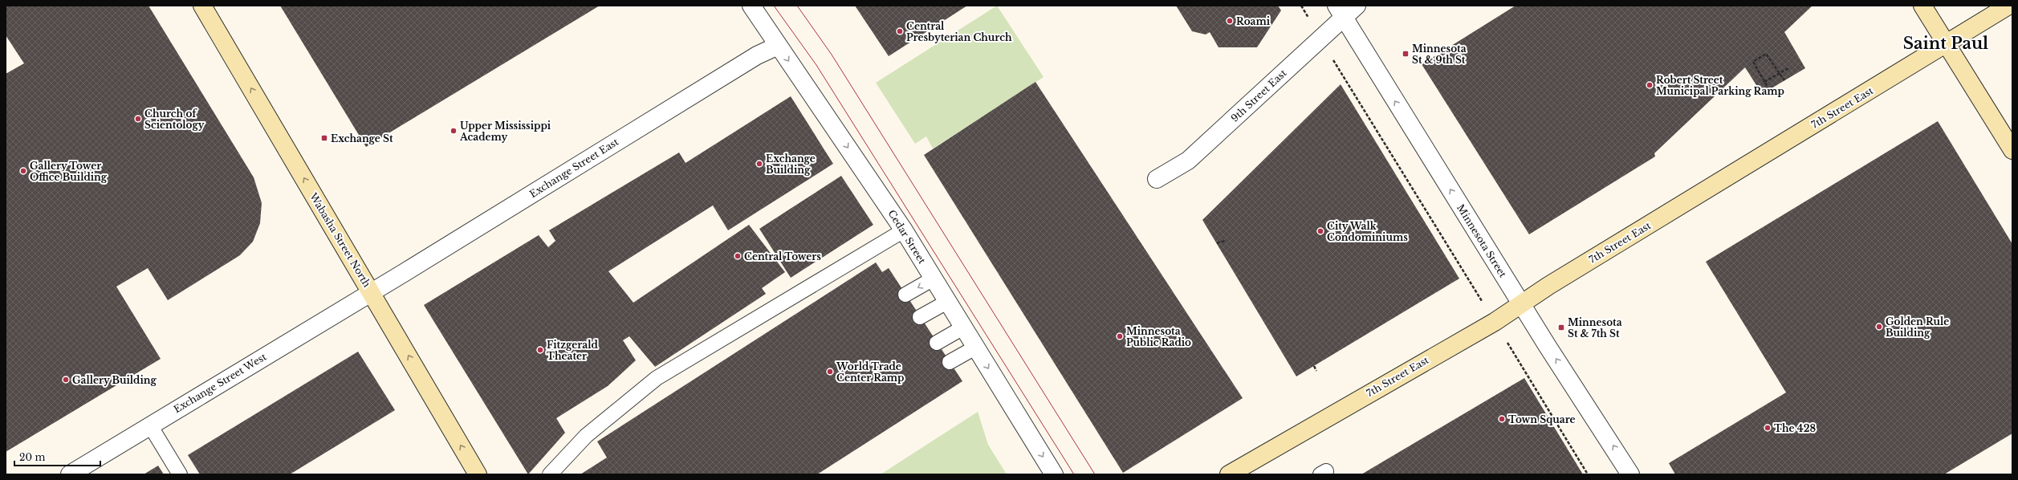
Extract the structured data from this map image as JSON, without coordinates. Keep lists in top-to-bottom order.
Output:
{
  "streets": {
    "main road": ["7th Street East", "Wabasha Street North"],
    "street": [
      "9th Street East",
      "Exchange Street East",
      "Cedar Street",
      "Minnesota Street",
      "Exchange Street West"
    ]
  },
  "crossings": [
    ["9th Street East", "Minnesota Street"],
    ["7th Street East", "Minnesota Street"],
    ["Exchange Street East", "Cedar Street"],
    ["Exchange Street East", "Wabasha Street North"],
    ["Exchange Street East", "Exchange Street West"],
    ["Wabasha Street North", "Exchange Street West"]
  ],
  "one_way": ["Cedar Street", "Wabasha Street North", "Minnesota Street"],
  "districts": ["Saint Paul"],
  "places": {
    "other": [
      "Roami",
      "Central Presbyterian Church",
      "Robert Street Municipal Parking Ramp",
      "Church of Scientology",
      "Upper Mississippi Academy",
      "Exchange Building",
      "Gallery Tower Office Building",
      "City Walk Condominiums",
      "Central Towers",
      "Golden Rule Building",
      "Minnesota Public Radio",
      "Fitzgerald Theater",
      "World Trade Center Ramp",
      "Gallery Building",
      "Town Square",
      "The 428"
    ],
    "transit": ["Minnesota St & 9th St", "Exchange St", "Minnesota St & 7th St"]
  },
  "scale_bar": "20 m"
}
